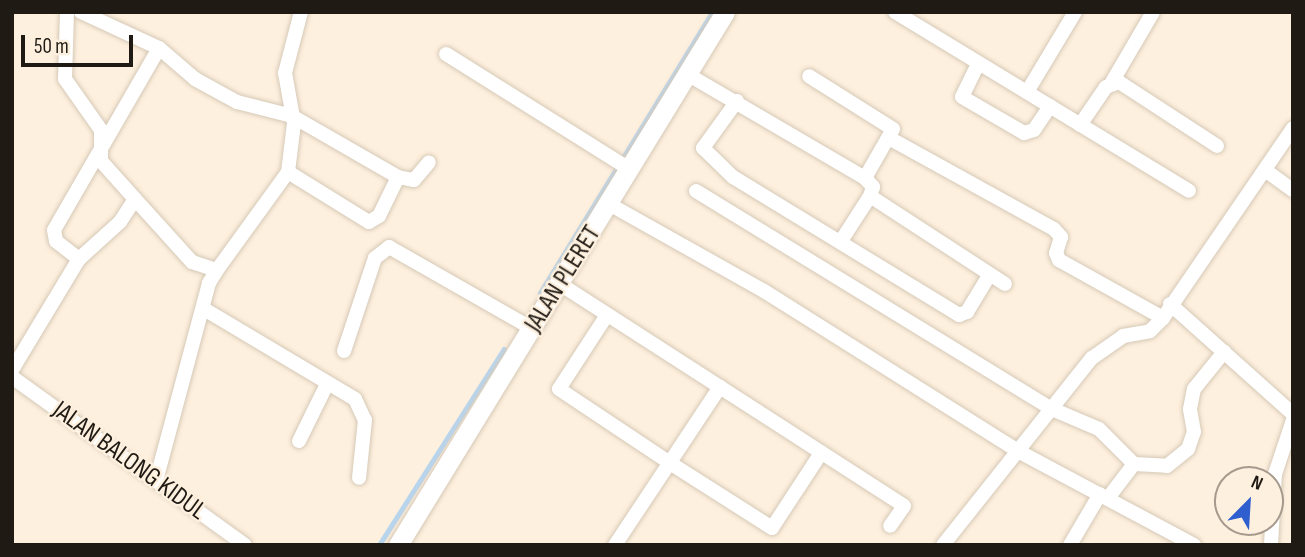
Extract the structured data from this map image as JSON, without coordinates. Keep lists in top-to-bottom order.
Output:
{
  "streets": {
    "main road": ["JALAN PLERET"],
    "street": ["JALAN BALONG KIDUL"]
  },
  "scale_bar": "50 m",
  "north": "top right"
}
